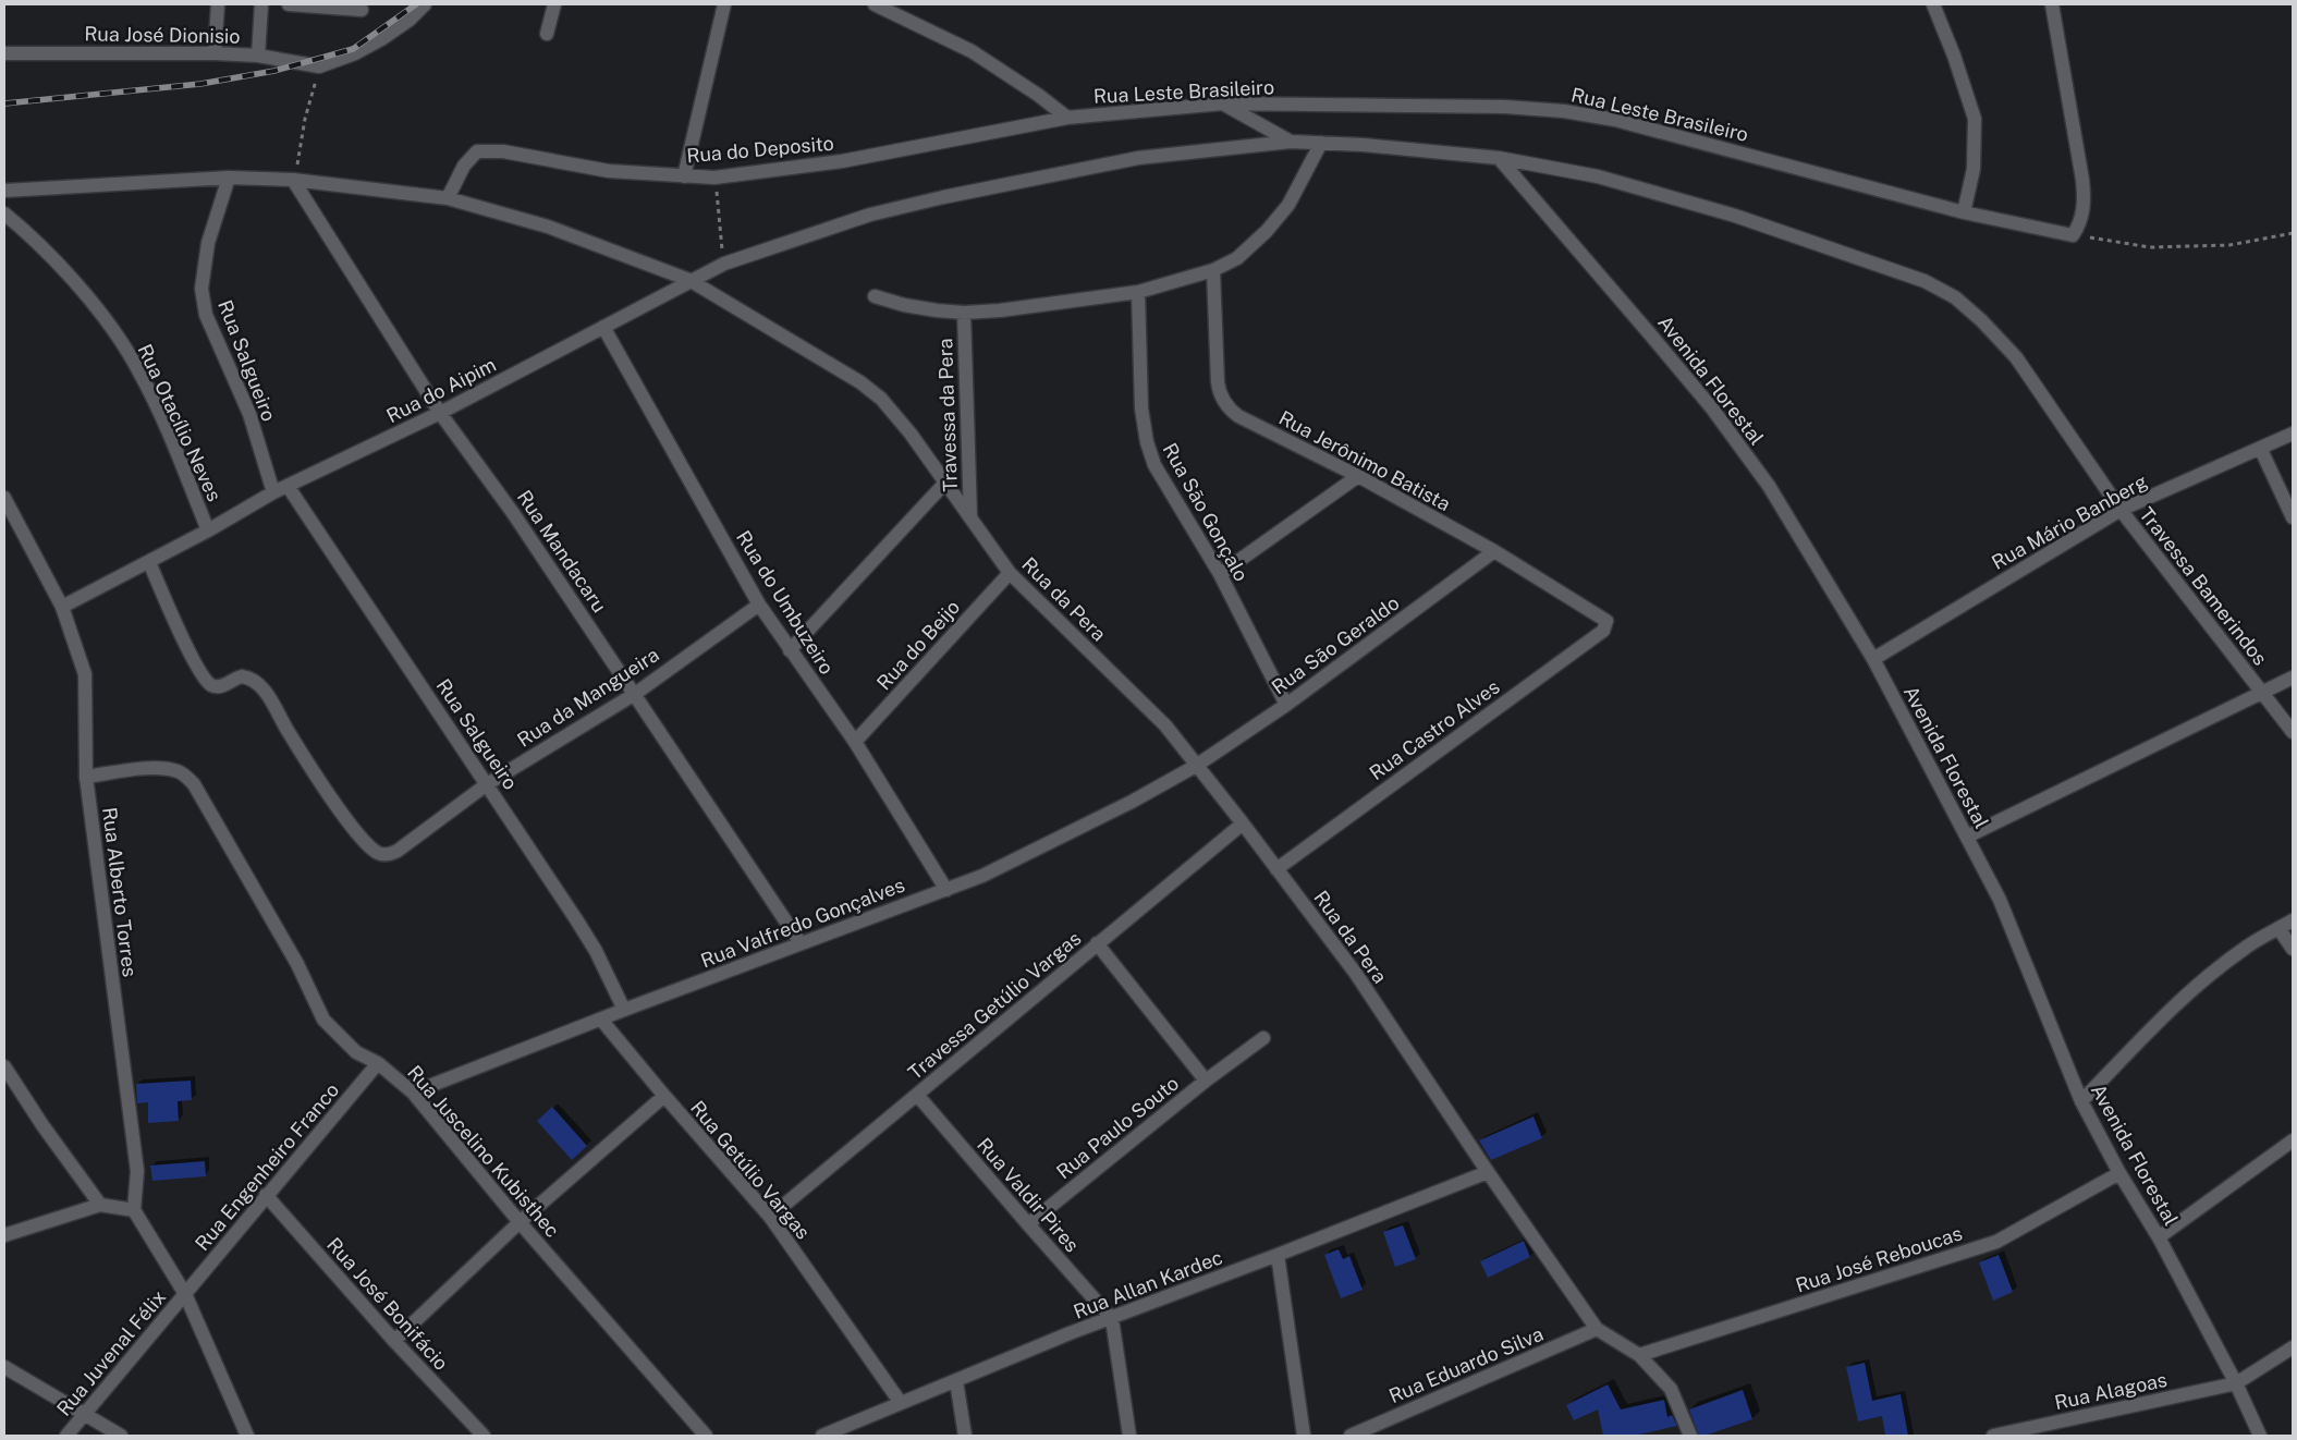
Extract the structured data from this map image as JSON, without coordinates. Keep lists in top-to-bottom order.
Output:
{
  "streets": {
    "street": [
      "Rua José Dionisio",
      "Rua Leste Brasileiro",
      "Rua do Deposito",
      "Rua Salgueiro",
      "Avenida Florestal",
      "Rua do Aipim",
      "Travessa da Pera",
      "Rua Otacílio Neves",
      "Rua Jerônimo Batista",
      "Rua São Gonçalo",
      "Rua Mário Banberg",
      "Rua Mandacaru",
      "Travessa Bamerindos",
      "Rua da Pera",
      "Rua do Umbuzeiro",
      "Rua do Beijo",
      "Rua São Geraldo",
      "Rua da Mangueira",
      "Rua Castro Alves",
      "Rua Alberto Torres",
      "Rua Valfredo Gonçalves",
      "Travessa Getúlio Vargas",
      "Rua Paulo Souto",
      "Rua Juscelino Kubisthec",
      "Rua Engenheiro Franco",
      "Rua Getúlio Vargas",
      "Rua Valdir Pires",
      "Rua José Reboucas",
      "Rua Allan Kardec",
      "Rua José Bonifácio",
      "Rua Juvenal Félix",
      "Rua Eduardo Silva",
      "Rua Alagoas"
    ]
  },
  "crossings": [
    ["Rua Leste Brasileiro", "Rua do Deposito"],
    ["Rua do Deposito", "Rua da Pera"],
    ["Rua Salgueiro", "Rua do Aipim"],
    ["Rua Salgueiro", "Rua da Pera"],
    ["Rua Salgueiro", "Rua da Mangueira"],
    ["Rua Salgueiro", "Rua Valfredo Gonçalves"],
    ["Avenida Florestal", "Rua Mário Banberg"],
    ["Avenida Florestal", "Travessa Bamerindos"],
    ["Avenida Florestal", "Rua José Reboucas"],
    ["Avenida Florestal", "Rua Alagoas"],
    ["Rua do Aipim", "Rua Otacílio Neves"],
    ["Rua do Aipim", "Rua Mandacaru"],
    ["Rua do Aipim", "Travessa Bamerindos"],
    ["Rua do Aipim", "Rua da Pera"],
    ["Rua do Aipim", "Rua do Umbuzeiro"],
    ["Rua do Aipim", "Rua da Mangueira"],
    ["Rua do Aipim", "Rua Alberto Torres"],
    ["Travessa da Pera", "Rua da Pera"],
    ["Rua Jerônimo Batista", "Rua São Geraldo"],
    ["Rua Jerônimo Batista", "Rua Castro Alves"],
    ["Rua São Gonçalo", "Rua São Geraldo"],
    ["Rua Mário Banberg", "Travessa Bamerindos"],
    ["Rua Mandacaru", "Rua da Pera"],
    ["Rua Mandacaru", "Rua da Mangueira"],
    ["Rua Mandacaru", "Rua Valfredo Gonçalves"],
    ["Rua da Pera", "Rua do Beijo"],
    ["Rua da Pera", "Rua São Geraldo"],
    ["Rua da Pera", "Rua Castro Alves"],
    ["Rua da Pera", "Rua Valfredo Gonçalves"],
    ["Rua da Pera", "Travessa Getúlio Vargas"],
    ["Rua da Pera", "Rua José Reboucas"],
    ["Rua da Pera", "Rua Allan Kardec"],
    ["Rua da Pera", "Rua Eduardo Silva"],
    ["Rua do Umbuzeiro", "Rua do Beijo"],
    ["Rua do Umbuzeiro", "Rua da Mangueira"],
    ["Rua do Umbuzeiro", "Rua Valfredo Gonçalves"],
    ["Rua São Geraldo", "Rua Valfredo Gonçalves"],
    ["Rua Alberto Torres", "Rua Juscelino Kubisthec"],
    ["Rua Valfredo Gonçalves", "Rua Juscelino Kubisthec"],
    ["Rua Valfredo Gonçalves", "Rua Getúlio Vargas"],
    ["Travessa Getúlio Vargas", "Rua Paulo Souto"],
    ["Travessa Getúlio Vargas", "Rua Getúlio Vargas"],
    ["Travessa Getúlio Vargas", "Rua Valdir Pires"],
    ["Rua Paulo Souto", "Rua Valdir Pires"],
    ["Rua Juscelino Kubisthec", "Rua Engenheiro Franco"],
    ["Rua Engenheiro Franco", "Rua José Bonifácio"],
    ["Rua Engenheiro Franco", "Rua Juvenal Félix"],
    ["Rua Getúlio Vargas", "Rua Allan Kardec"],
    ["Rua Valdir Pires", "Rua Allan Kardec"]
  ]
}
